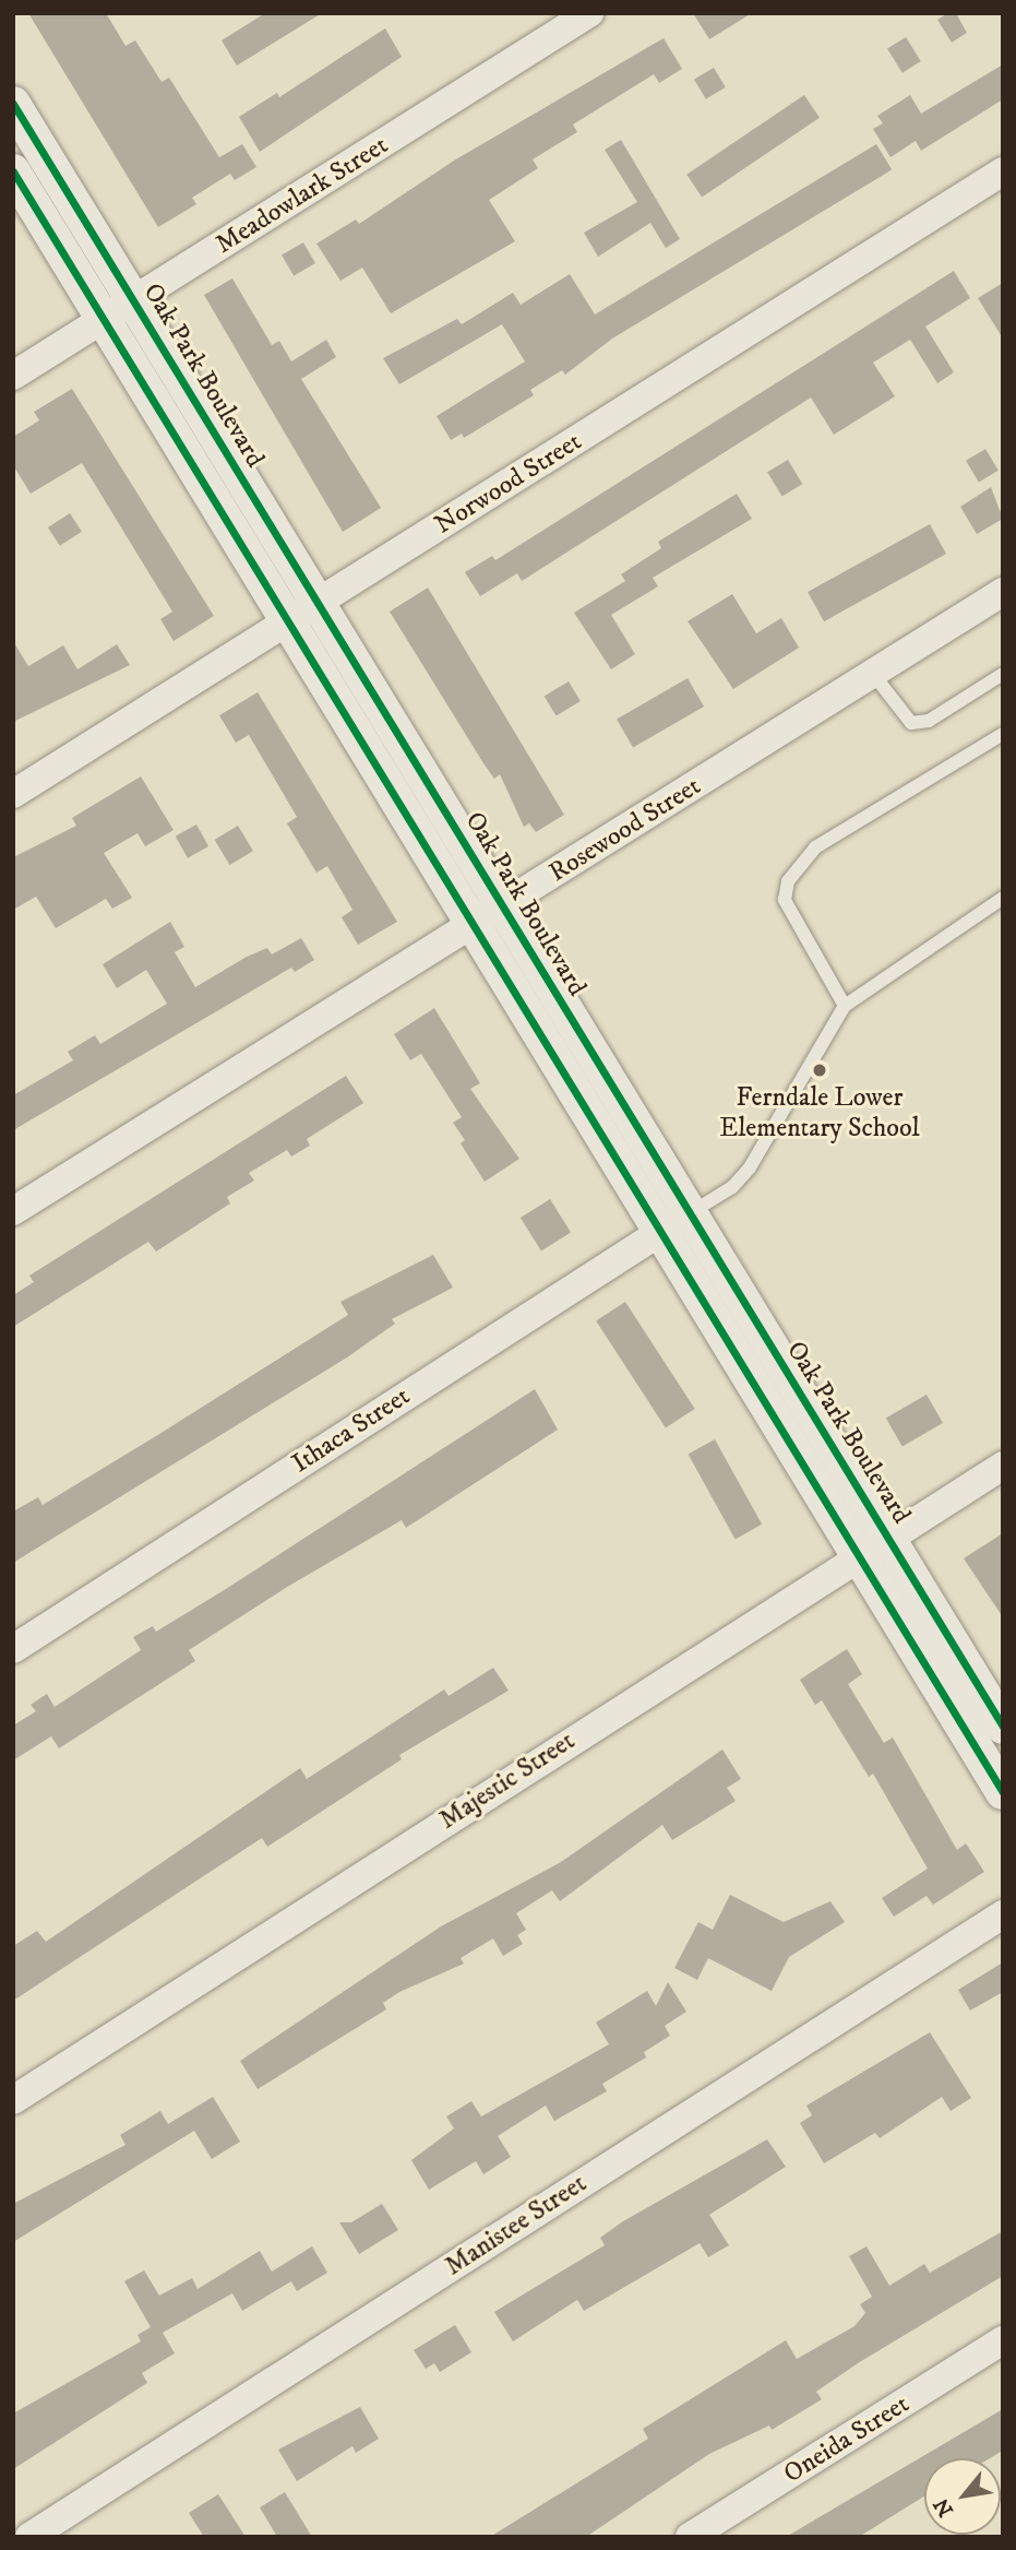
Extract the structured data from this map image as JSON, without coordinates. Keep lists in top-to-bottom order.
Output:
{
  "streets": {
    "street": [
      "Meadowlark Street",
      "Oak Park Boulevard",
      "Norwood Street",
      "Rosewood Street",
      "Ithaca Street",
      "Majestic Street",
      "Manistee Street",
      "Oneida Street"
    ]
  },
  "crossings": [
    ["Meadowlark Street", "Oak Park Boulevard"],
    ["Oak Park Boulevard", "Norwood Street"],
    ["Oak Park Boulevard", "Rosewood Street"],
    ["Oak Park Boulevard", "Ithaca Street"],
    ["Oak Park Boulevard", "Majestic Street"]
  ],
  "places": ["Ferndale Lower Elementary School"],
  "north": "bottom left"
}
